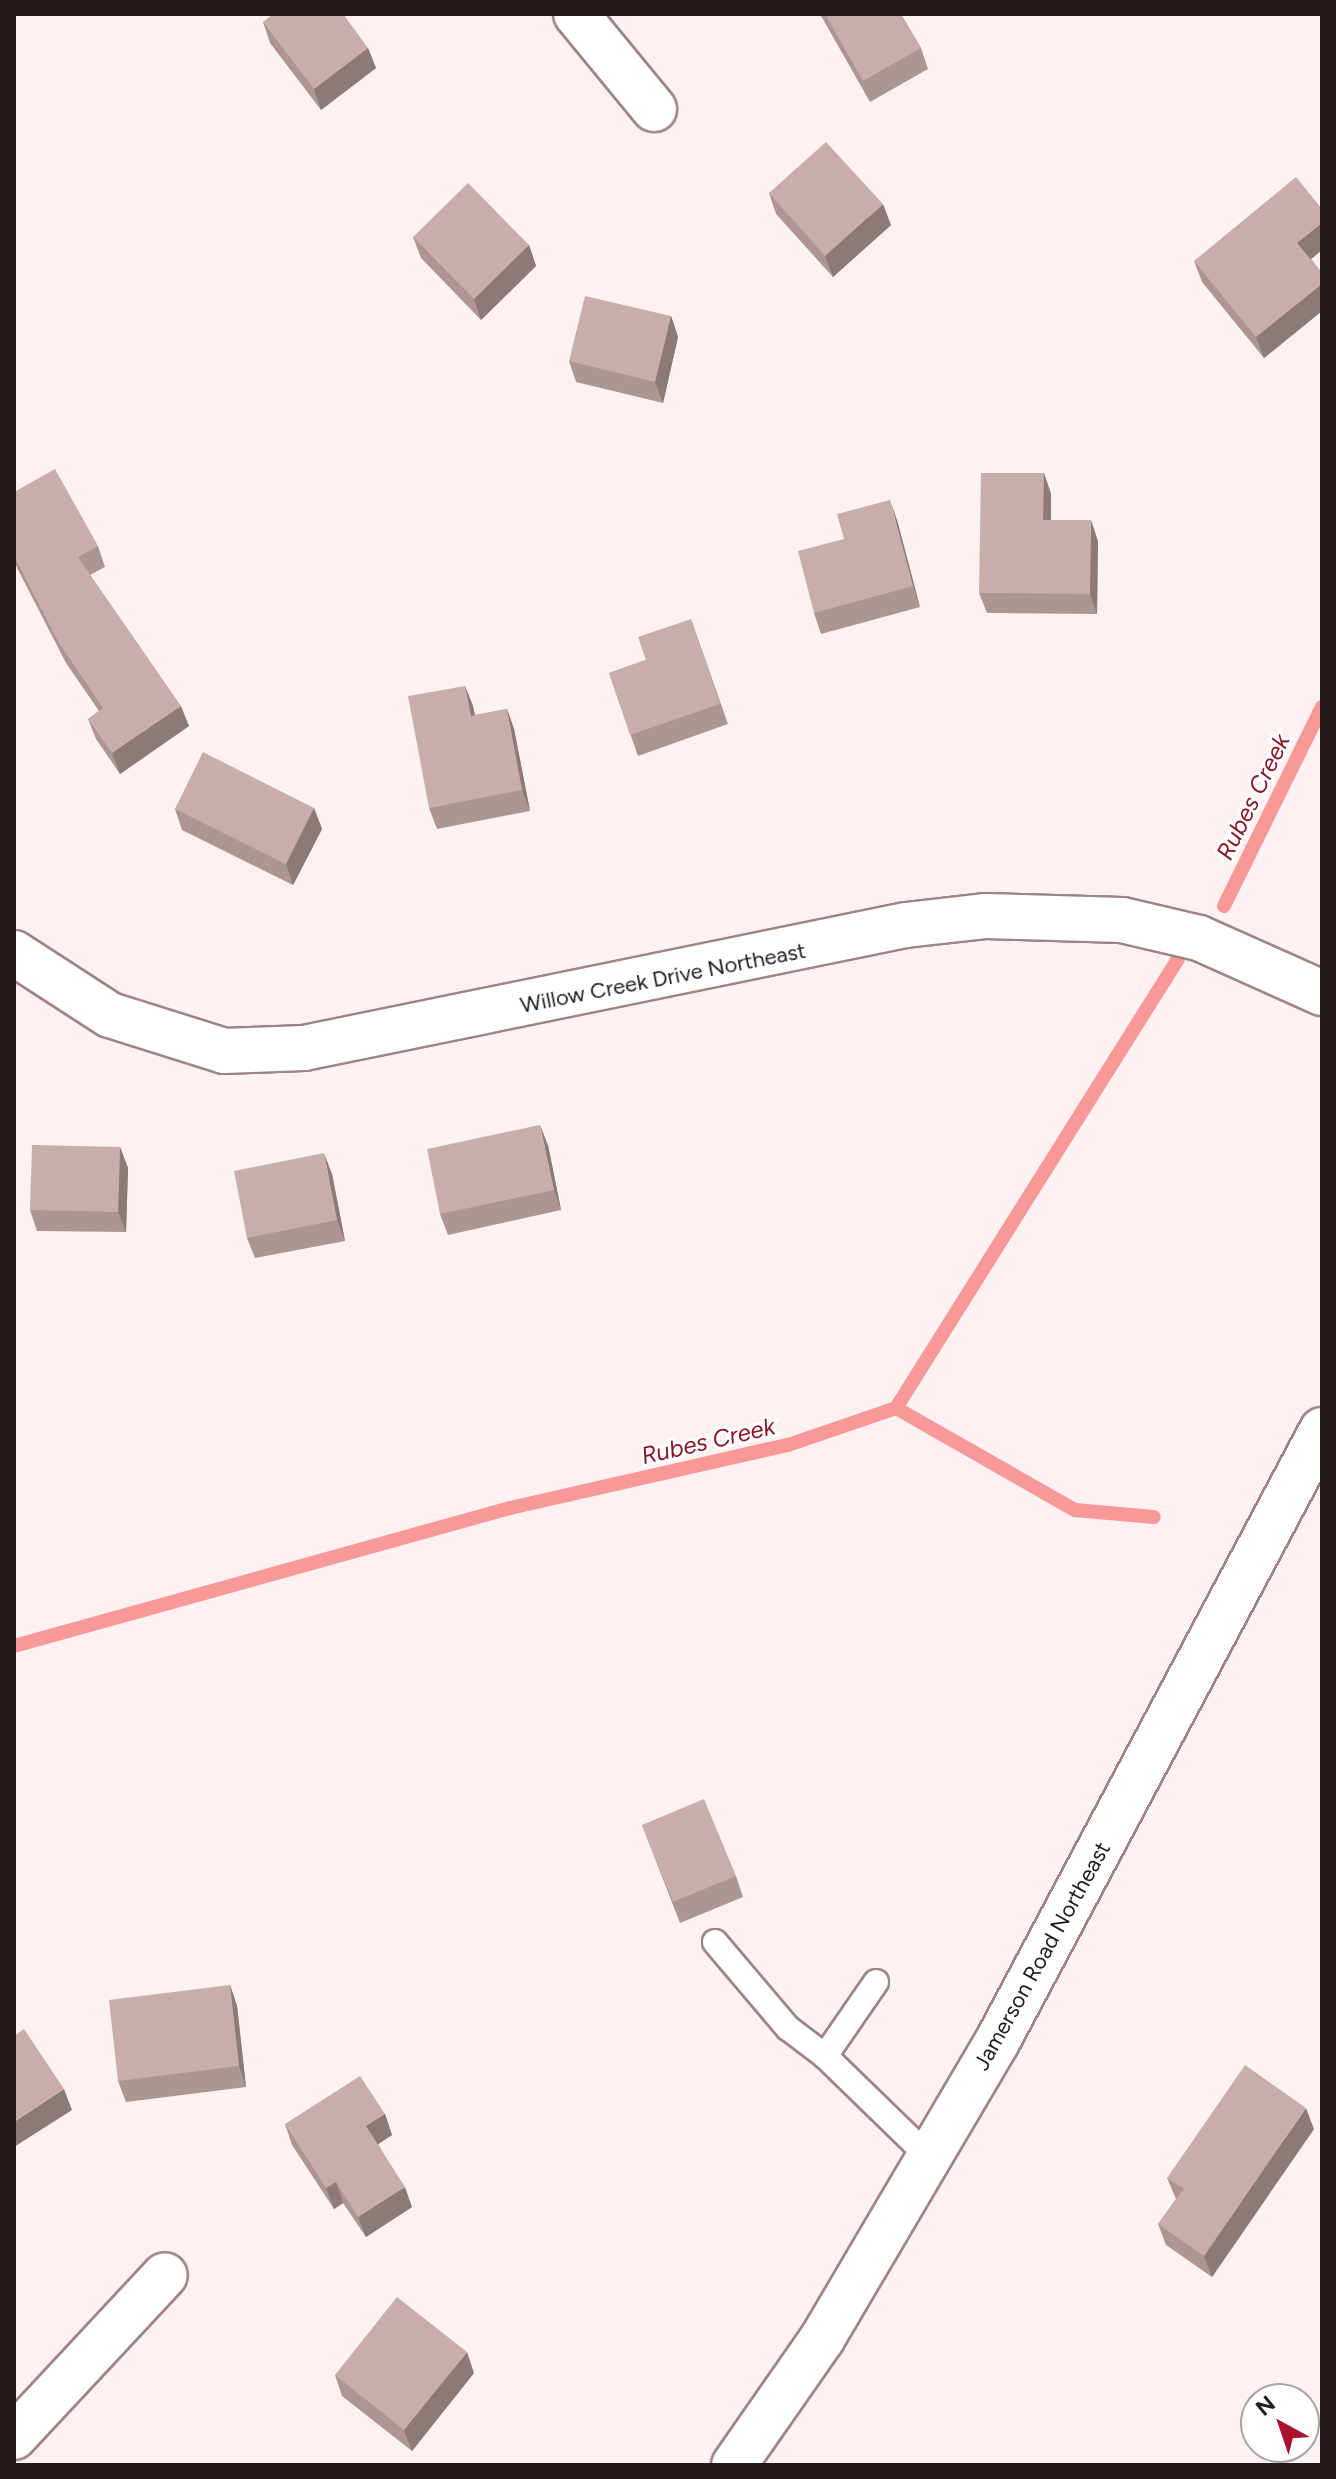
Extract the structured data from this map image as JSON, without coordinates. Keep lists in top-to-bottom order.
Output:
{
  "streets": {
    "street": ["Willow Creek Drive Northeast", "Jamerson Road Northeast"]
  },
  "water": ["Rubes Creek"],
  "north": "top left"
}
